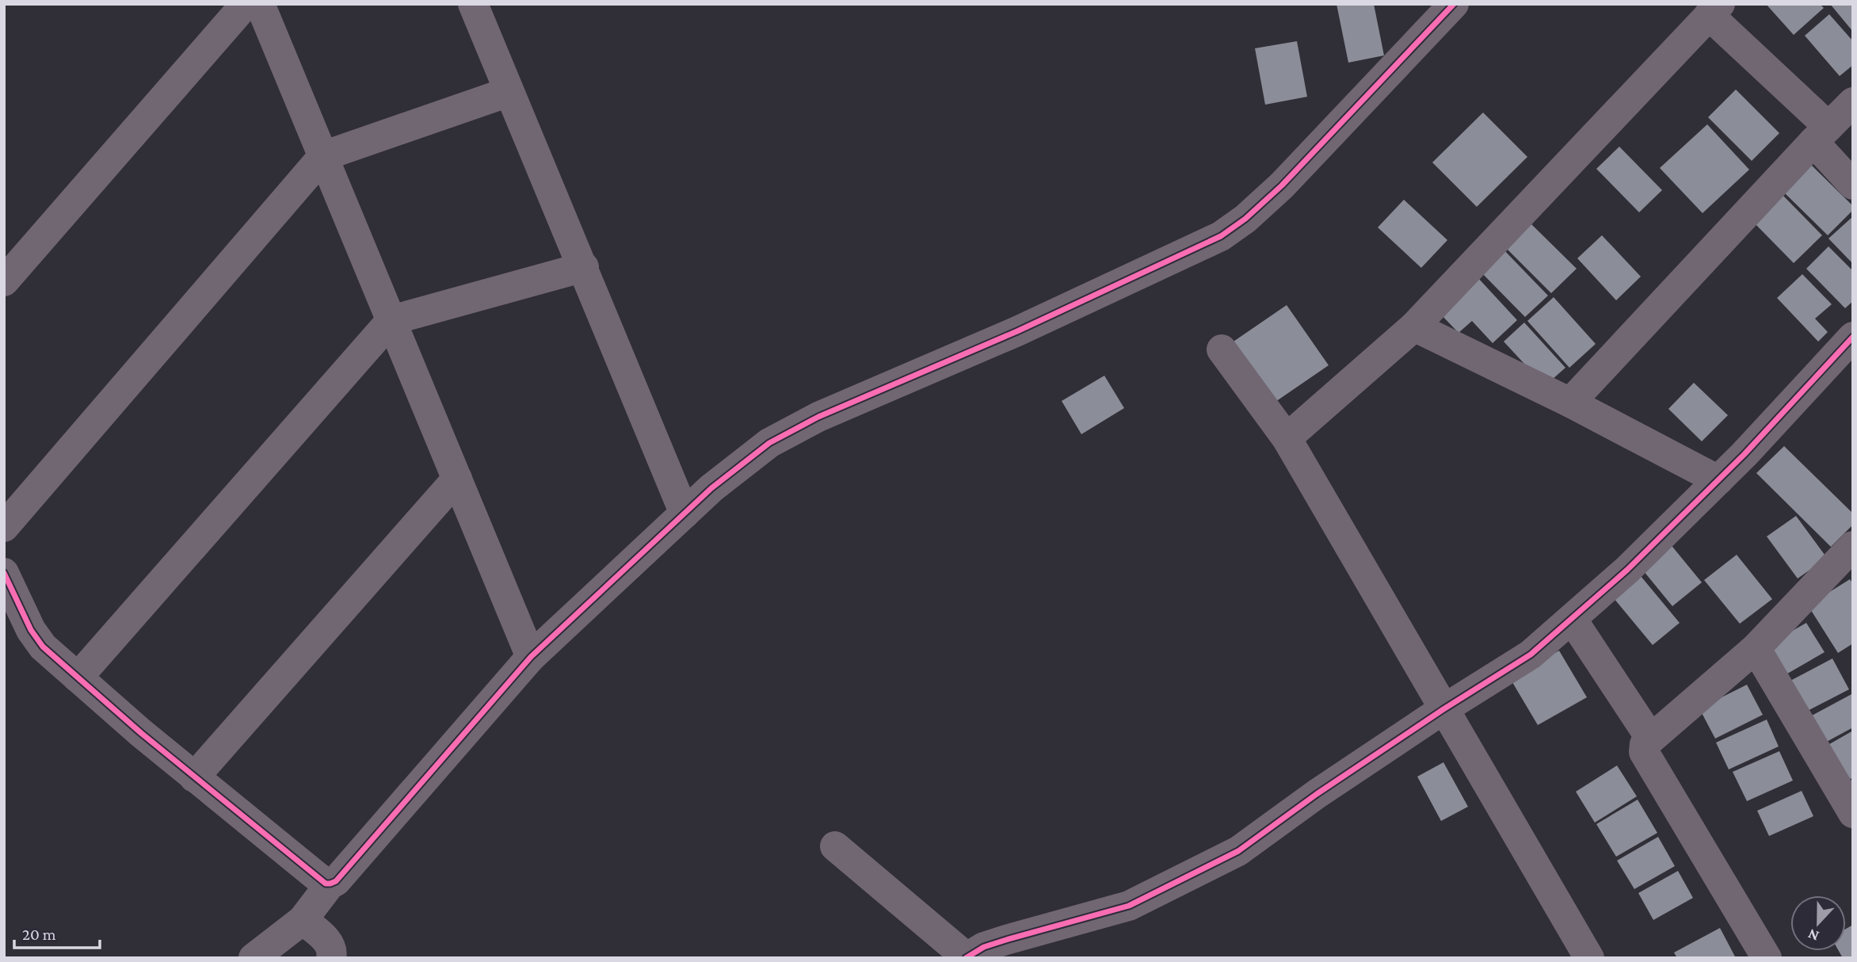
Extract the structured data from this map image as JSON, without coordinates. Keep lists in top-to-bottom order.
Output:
{
  "scale_bar": "20 m",
  "north": "bottom"
}
